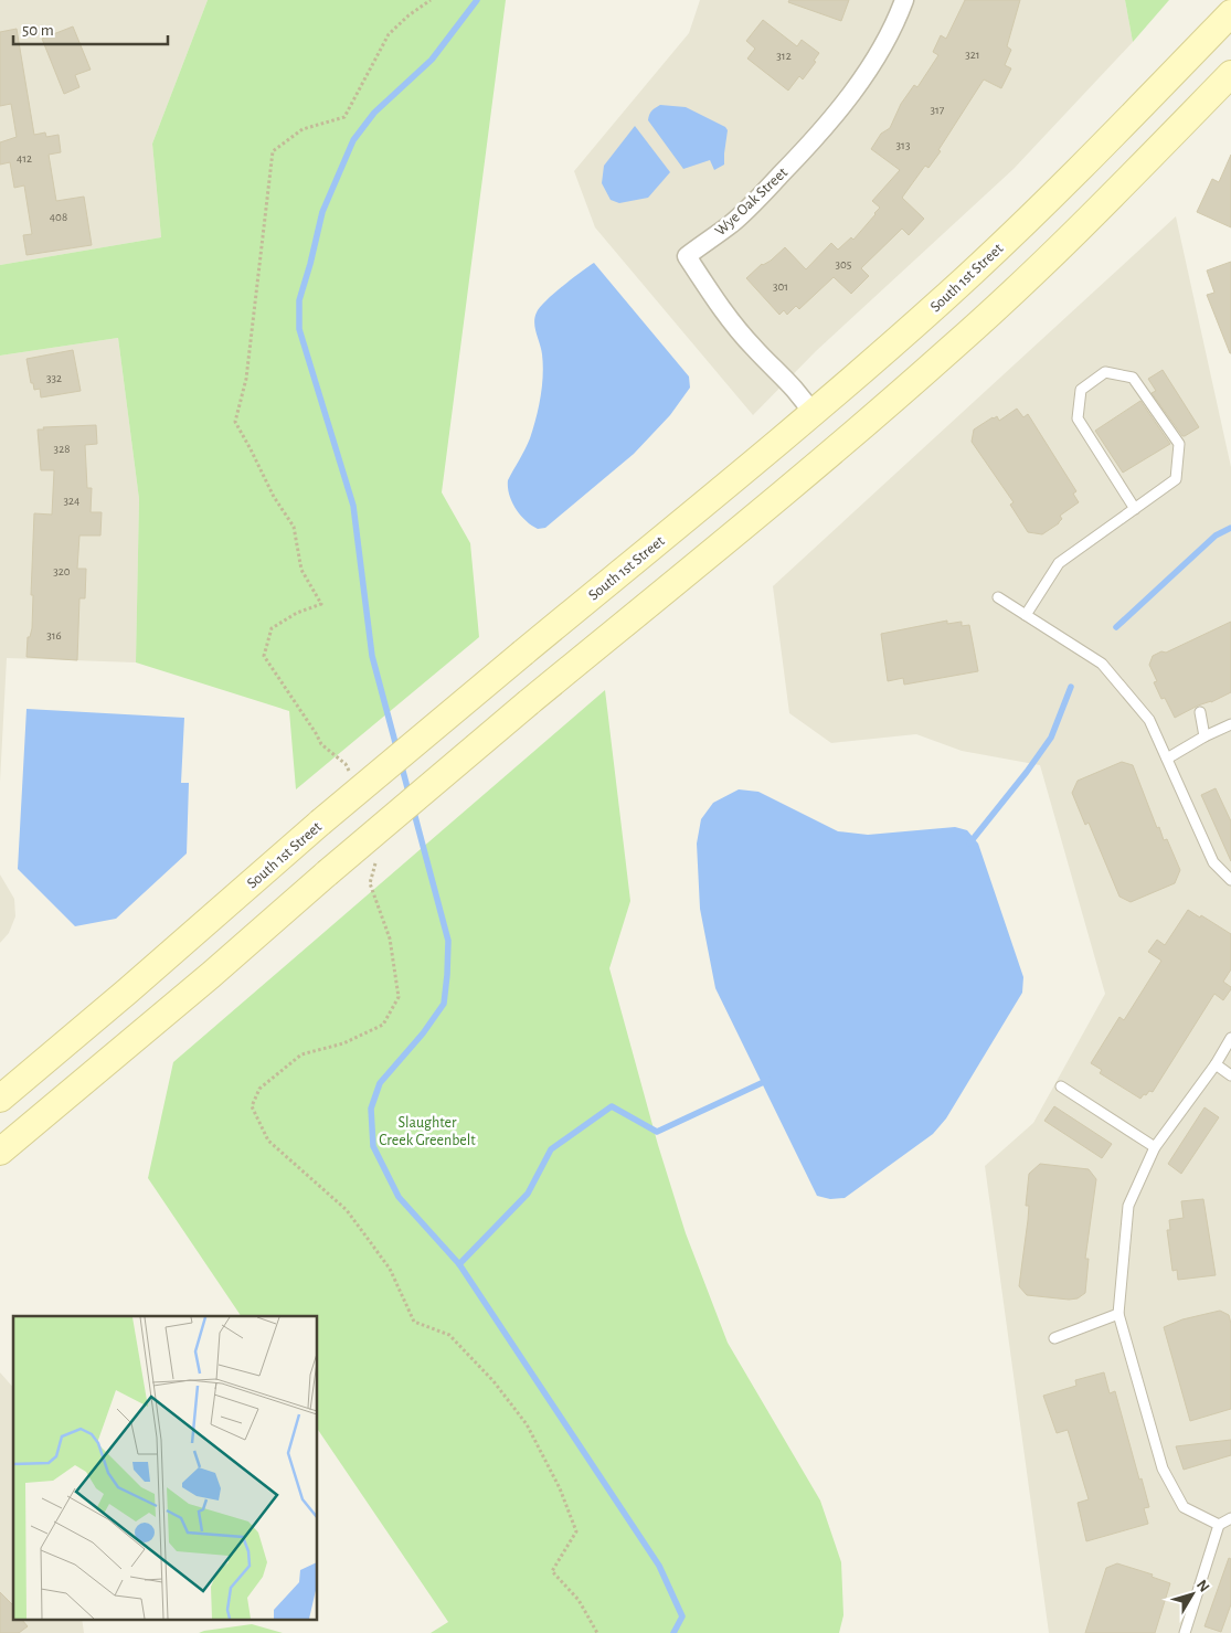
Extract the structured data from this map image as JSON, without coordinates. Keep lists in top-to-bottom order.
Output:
{
  "streets": {
    "main road": ["South 1st Street"],
    "street": ["Wye Oak Street"]
  },
  "crossings": [
    ["Wye Oak Street", "South 1st Street"]
  ],
  "parks": ["Slaughter Creek Greenbelt"],
  "house_numbers": [
    "321",
    "312",
    "317",
    "313",
    "412",
    "408",
    "305",
    "301",
    "332",
    "328",
    "324",
    "320",
    "316"
  ],
  "scale_bar": "50 m",
  "north": "top right"
}
